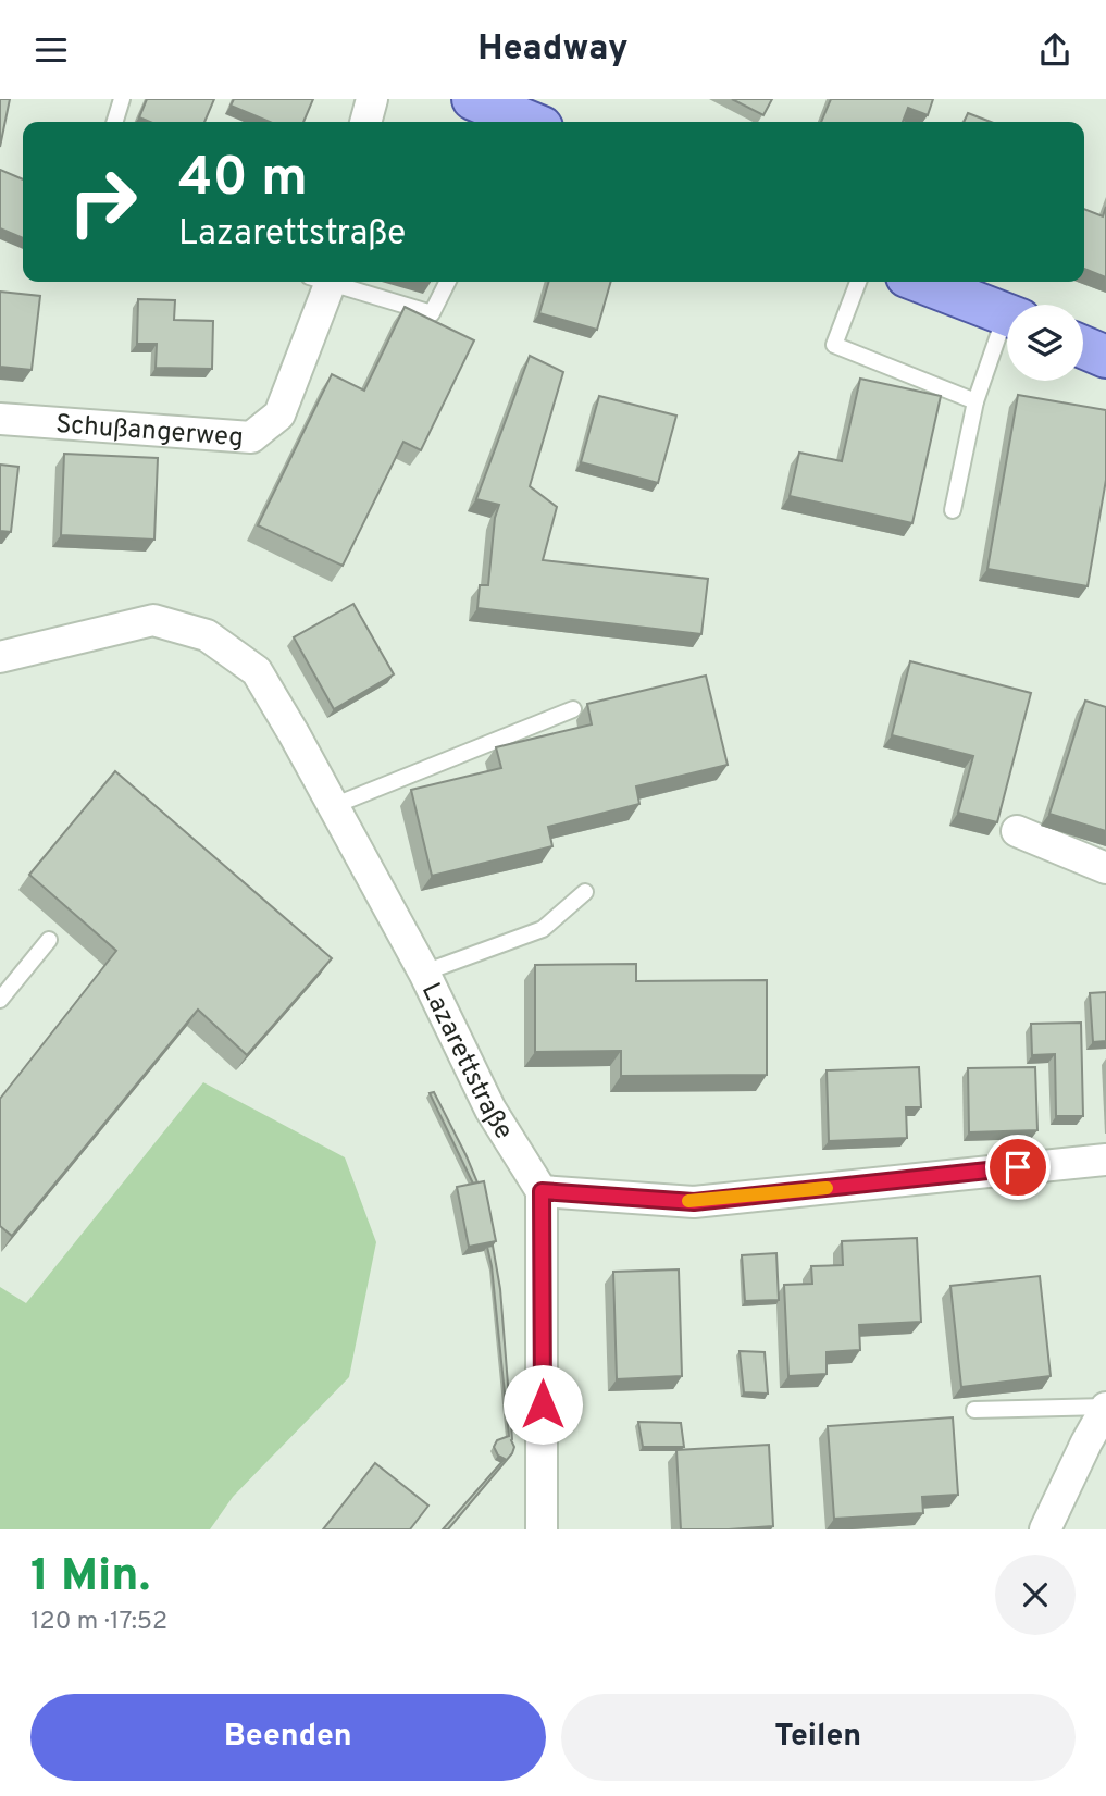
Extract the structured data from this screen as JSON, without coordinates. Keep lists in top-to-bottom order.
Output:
{
  "streets": {
    "street": ["Schußangerweg", "Lazarettstraße"]
  },
  "page": {
    "header": "Headway",
    "turn": ["40 m", "Lazarettstraße"],
    "heading": ["1 Min.", "120 m · 17:52"],
    "buttons": ["Beenden", "Teilen"]
  }
}
